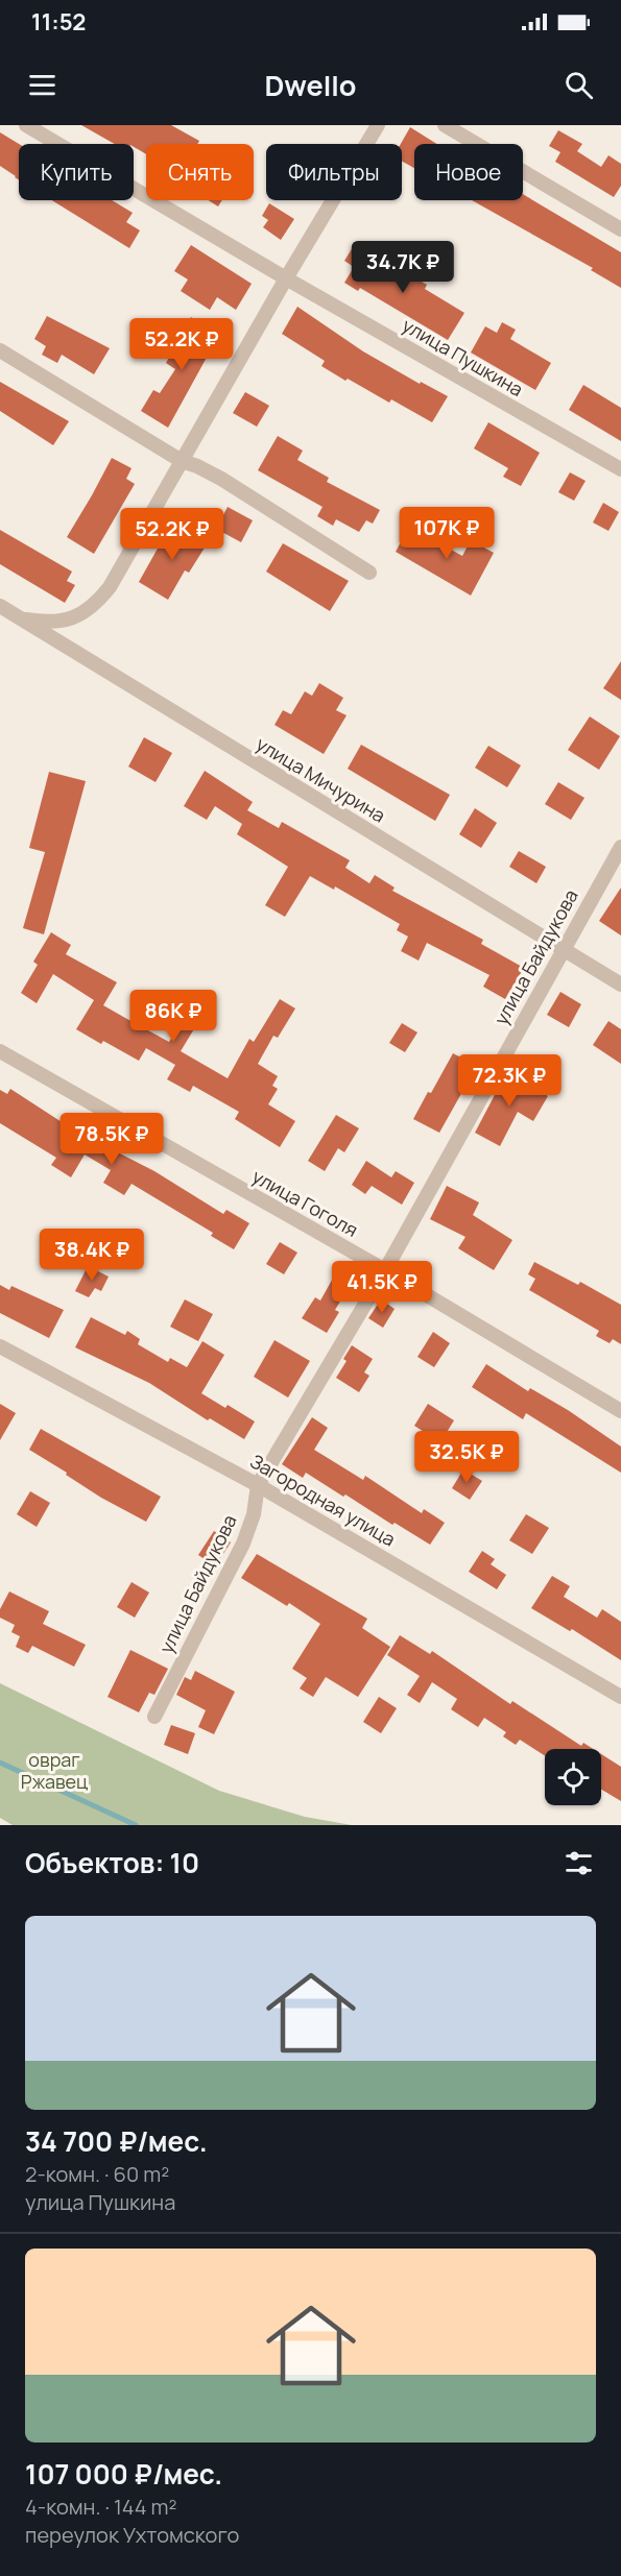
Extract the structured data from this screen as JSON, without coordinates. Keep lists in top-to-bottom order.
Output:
{
  "streets": {
    "street": [
      "улица Пушкина",
      "улица Мичурина",
      "улица Байдукова",
      "улица Гоголя",
      "Загородная улица"
    ]
  },
  "crossings": [
    ["улица Мичурина", "улица Байдукова"],
    ["улица Байдукова", "улица Гоголя"],
    ["улица Байдукова", "Загородная улица"]
  ],
  "parks": ["овраг Ржавец"],
  "page": {
    "status": "11:52",
    "header": "Dwello",
    "chip": [
      "Купить",
      "Снять",
      "Фильтры",
      "Новое"
    ],
    "price": [
      "34.7K ₽",
      "52.2K ₽",
      "107K ₽",
      "52.2K ₽",
      "86K ₽",
      "72.3K ₽",
      "78.5K ₽",
      "38.4K ₽",
      "41.5K ₽",
      "32.5K ₽"
    ],
    "heading": "Объектов: 10",
    "list": [
      {
        "name": "34 700 ₽/мес.",
        "note": "2-комн. · 60 m² · улица Пушкина"
      },
      {
        "name": "107 000 ₽/мес.",
        "note": "4-комн. · 144 m² · переулок Ухтомского"
      }
    ]
  }
}
